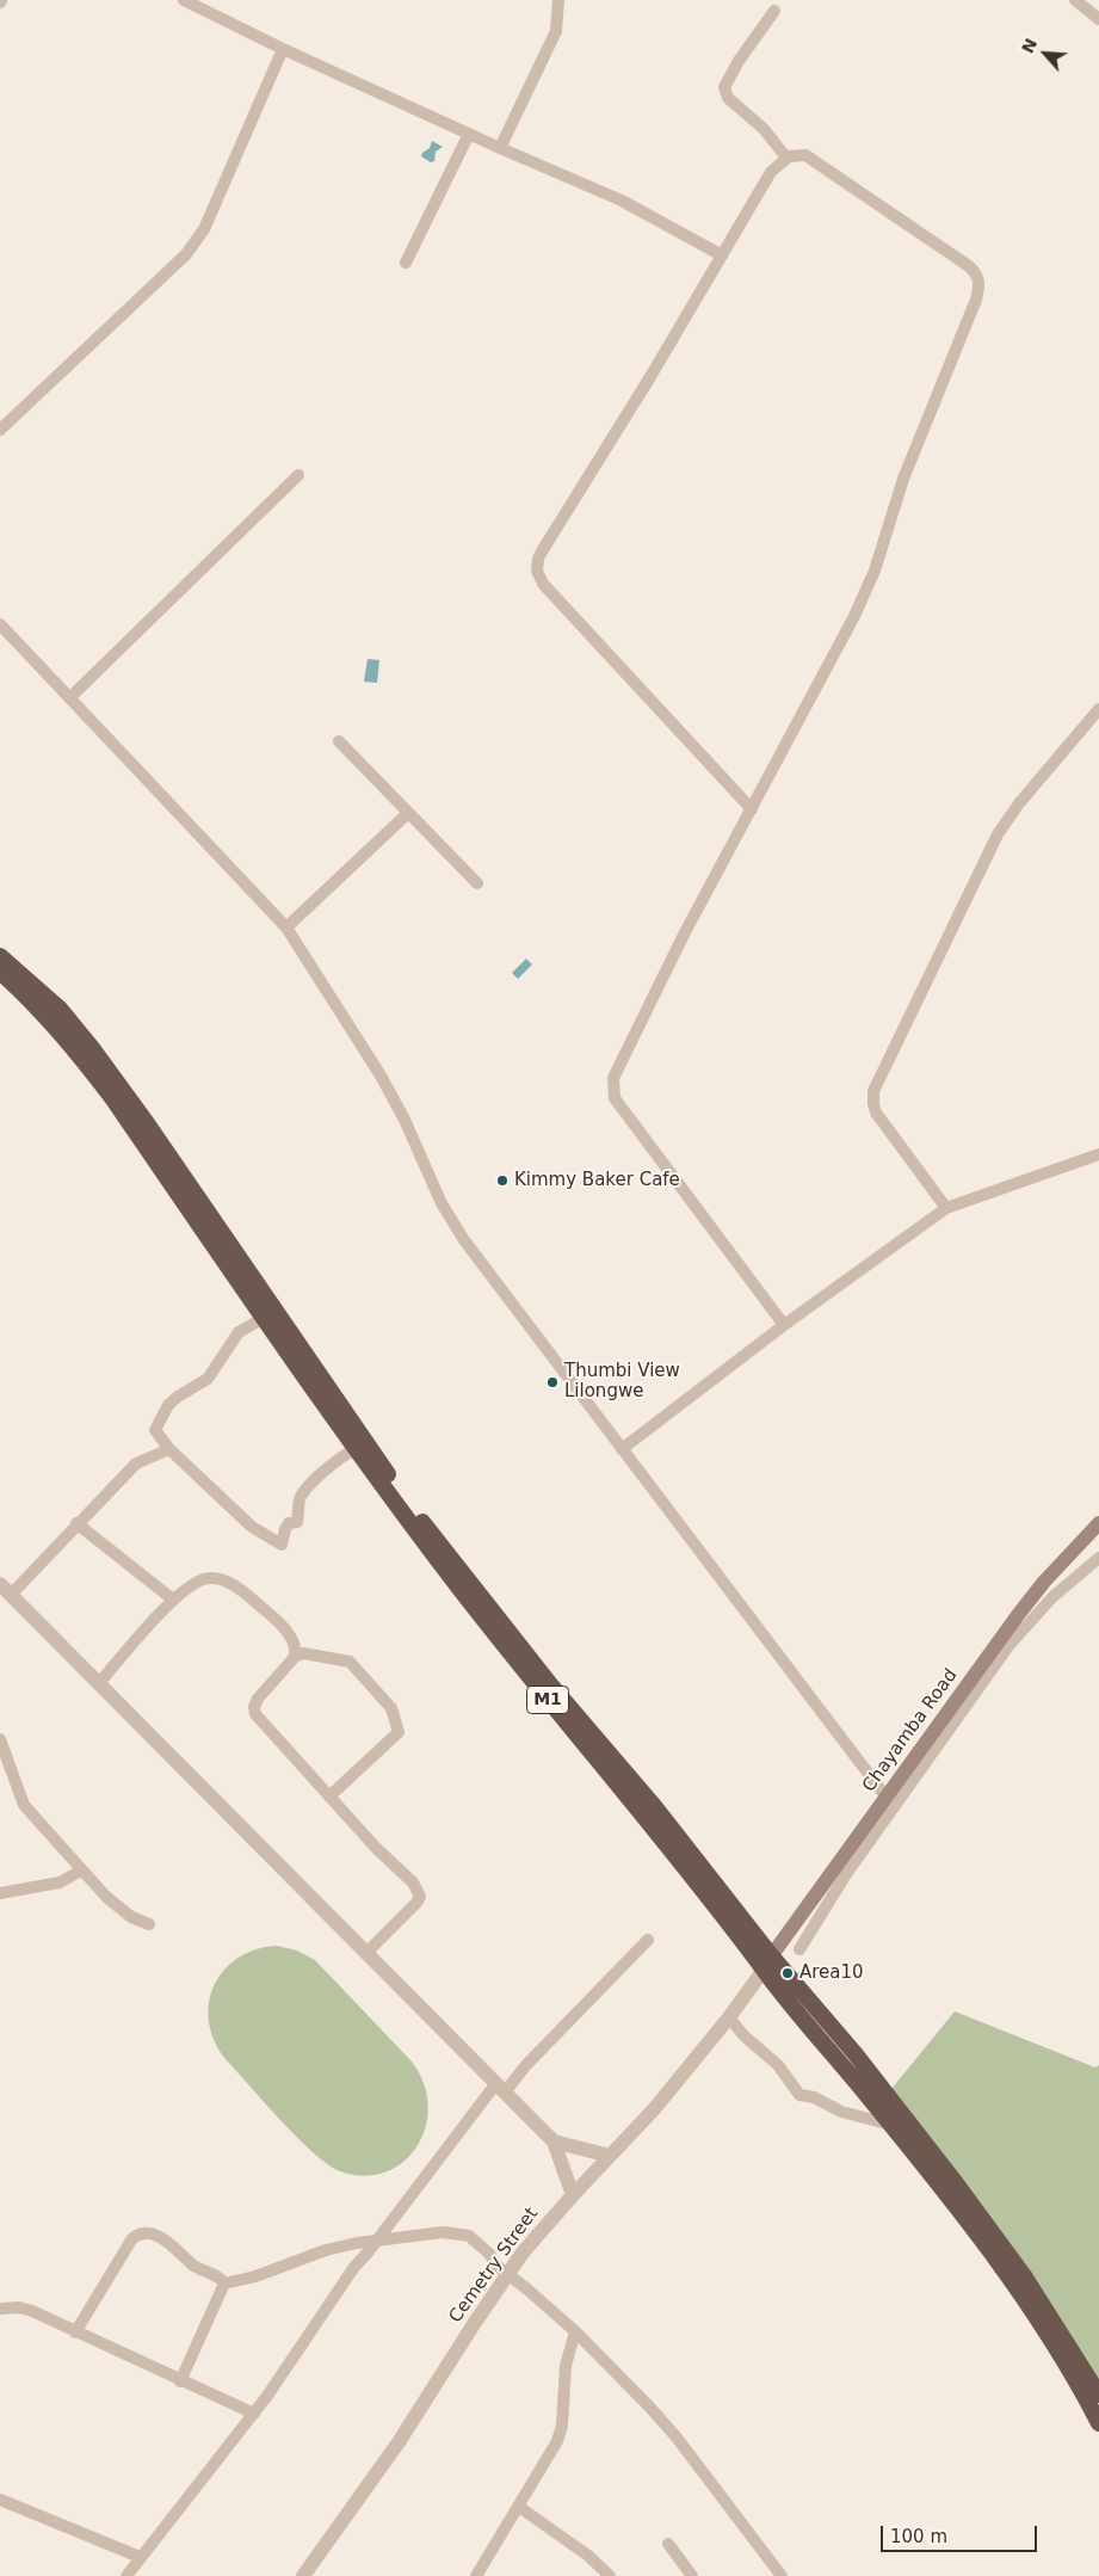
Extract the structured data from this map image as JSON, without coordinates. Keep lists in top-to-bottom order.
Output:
{
  "streets": {
    "highway": ["M1"],
    "main road": ["Chayamba Road"],
    "street": ["Cemetry Street"]
  },
  "crossings": [
    ["M1", "Chayamba Road"],
    ["M1", "Cemetry Street"],
    ["Chayamba Road", "Cemetry Street"]
  ],
  "places": ["Kimmy Baker Cafe", "Thumbi View Lilongwe", "Area10"],
  "scale_bar": "100 m",
  "north": "top left"
}
